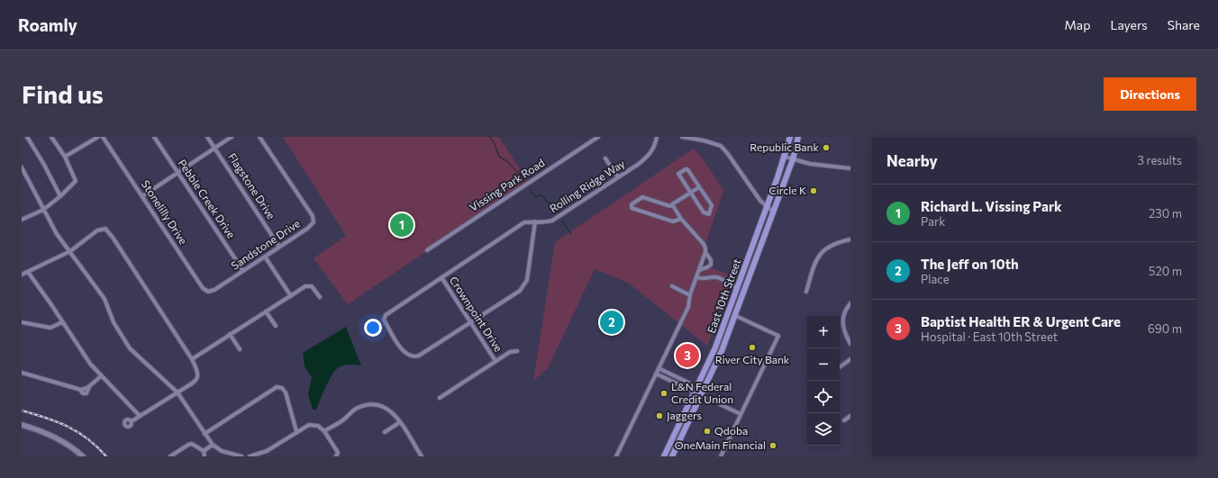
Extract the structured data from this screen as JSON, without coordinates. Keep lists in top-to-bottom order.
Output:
{
  "streets": {
    "main road": ["East 10th Street"],
    "street": [
      "Vissing Park Road",
      "Flagstone Drive",
      "Rolling Ridge Way",
      "Pebble Creek Drive",
      "Stonelilly Drive",
      "Sandstone Drive",
      "Crownpoint Drive"
    ]
  },
  "crossings": [
    ["Flagstone Drive", "Sandstone Drive"],
    ["Rolling Ridge Way", "Crownpoint Drive"],
    ["Pebble Creek Drive", "Sandstone Drive"],
    ["Stonelilly Drive", "Sandstone Drive"]
  ],
  "places": [
    "Republic Bank",
    "Circle K",
    "River City Bank",
    "L&N Federal Credit Union",
    "Jaggers",
    "Qdoba",
    "OneMain Financial"
  ],
  "page": {
    "header": "Roamly",
    "nav": ["Map", "Layers", "Share"],
    "buttons": "Directions",
    "title": "Find us",
    "heading": ["Nearby", "3 results"],
    "list": [
      {
        "mark": "1",
        "name": "Richard L. Vissing Park",
        "note": "Park",
        "value": "230 m"
      },
      {
        "mark": "2",
        "name": "The Jeff on 10th",
        "note": "Place",
        "value": "520 m"
      },
      {
        "mark": "3",
        "name": "Baptist Health ER & Urgent Care",
        "note": "Hospital · East 10th Street",
        "value": "690 m"
      }
    ],
    "pins": ["1", "2", "3"],
    "map_buttons": ["+", "−"]
  }
}
